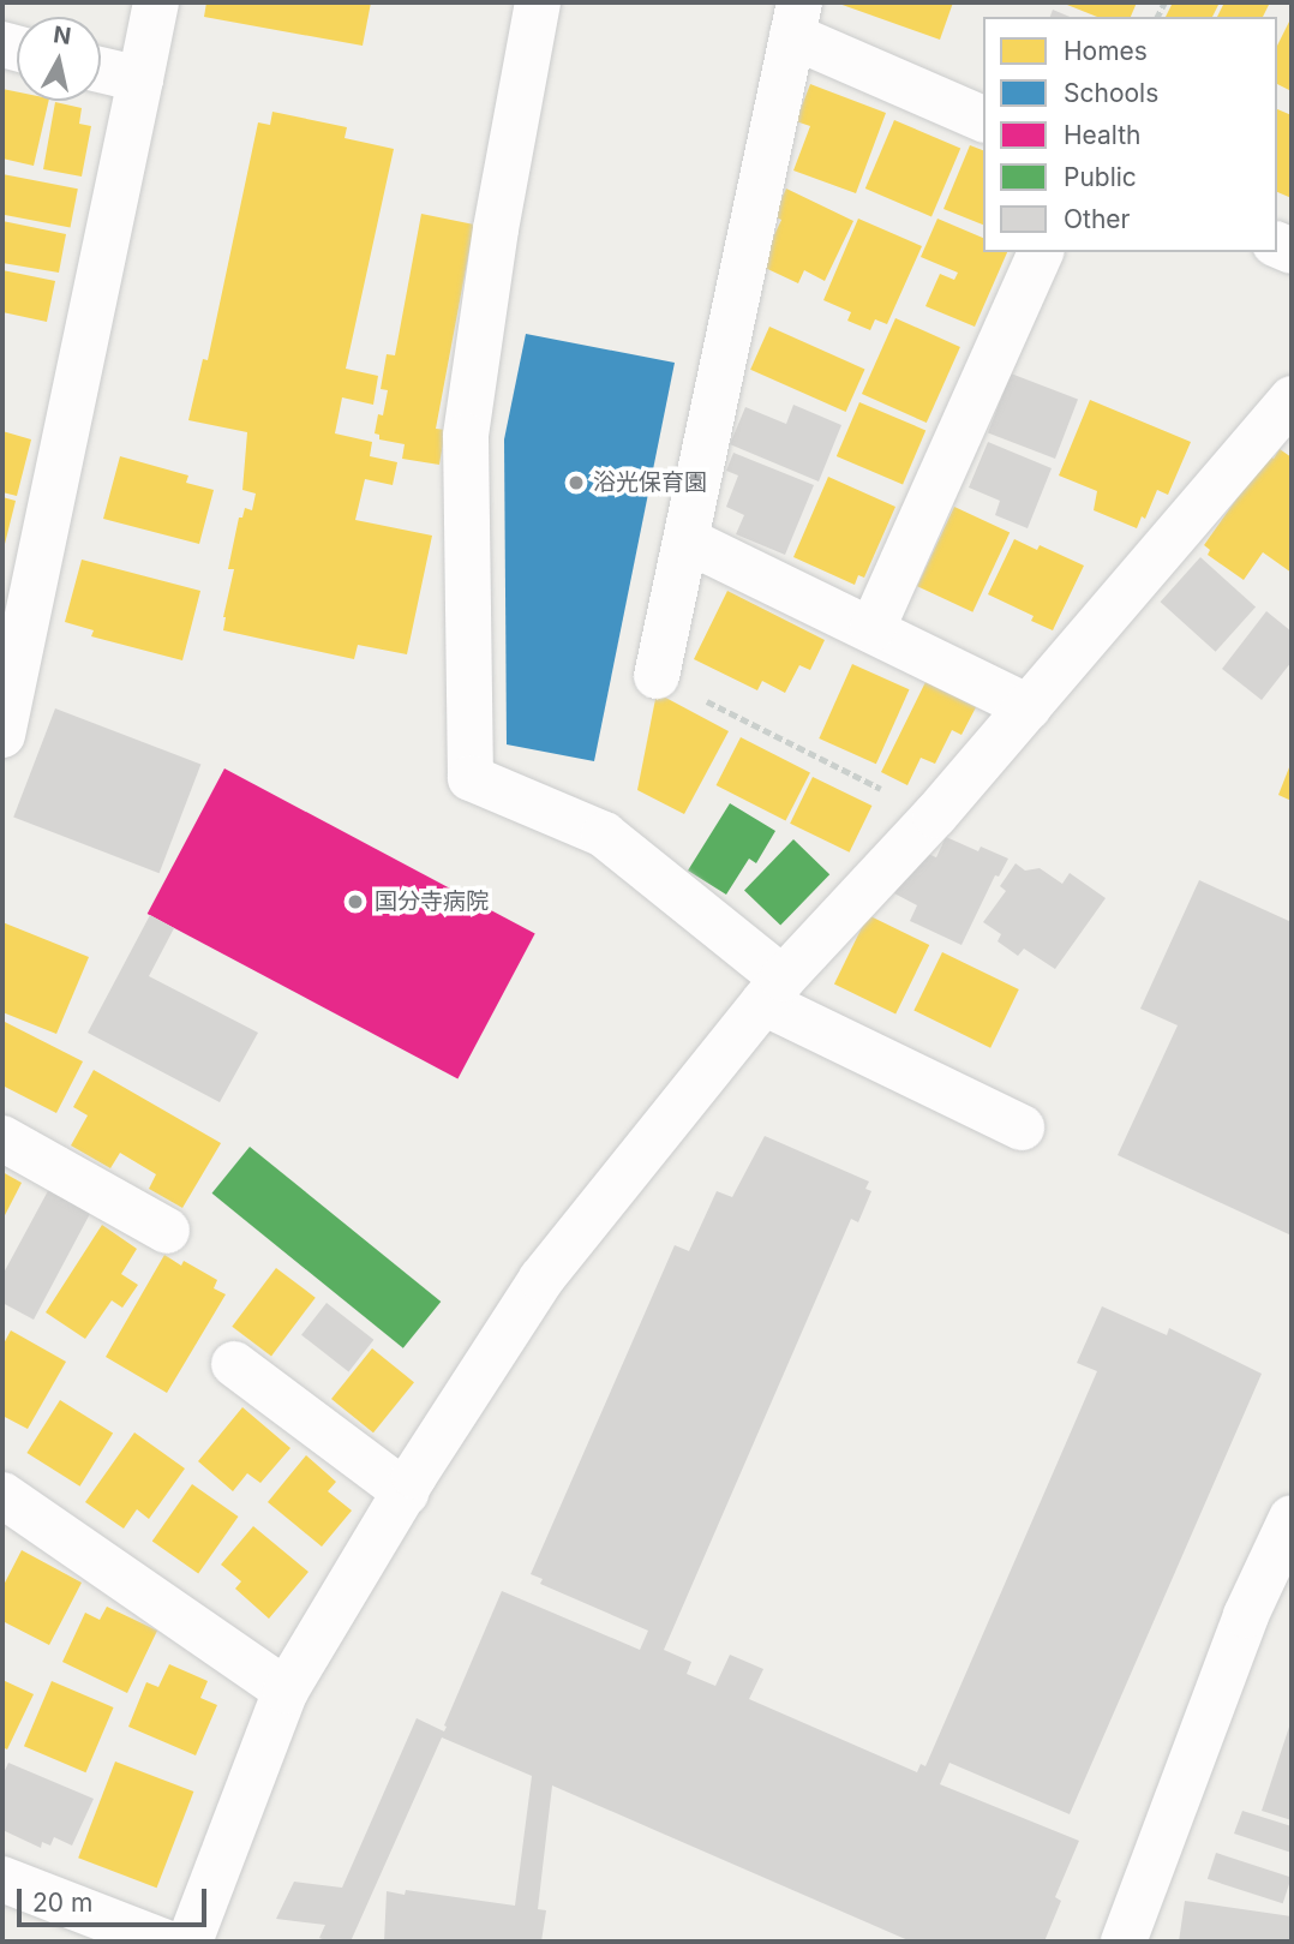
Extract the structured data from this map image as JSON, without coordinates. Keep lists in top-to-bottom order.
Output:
{
  "places": ["浴光保育園", "国分寺病院"],
  "legend": [
    "Homes",
    "Schools",
    "Health",
    "Public",
    "Other"
  ],
  "scale_bar": "20 m",
  "north": "top"
}
